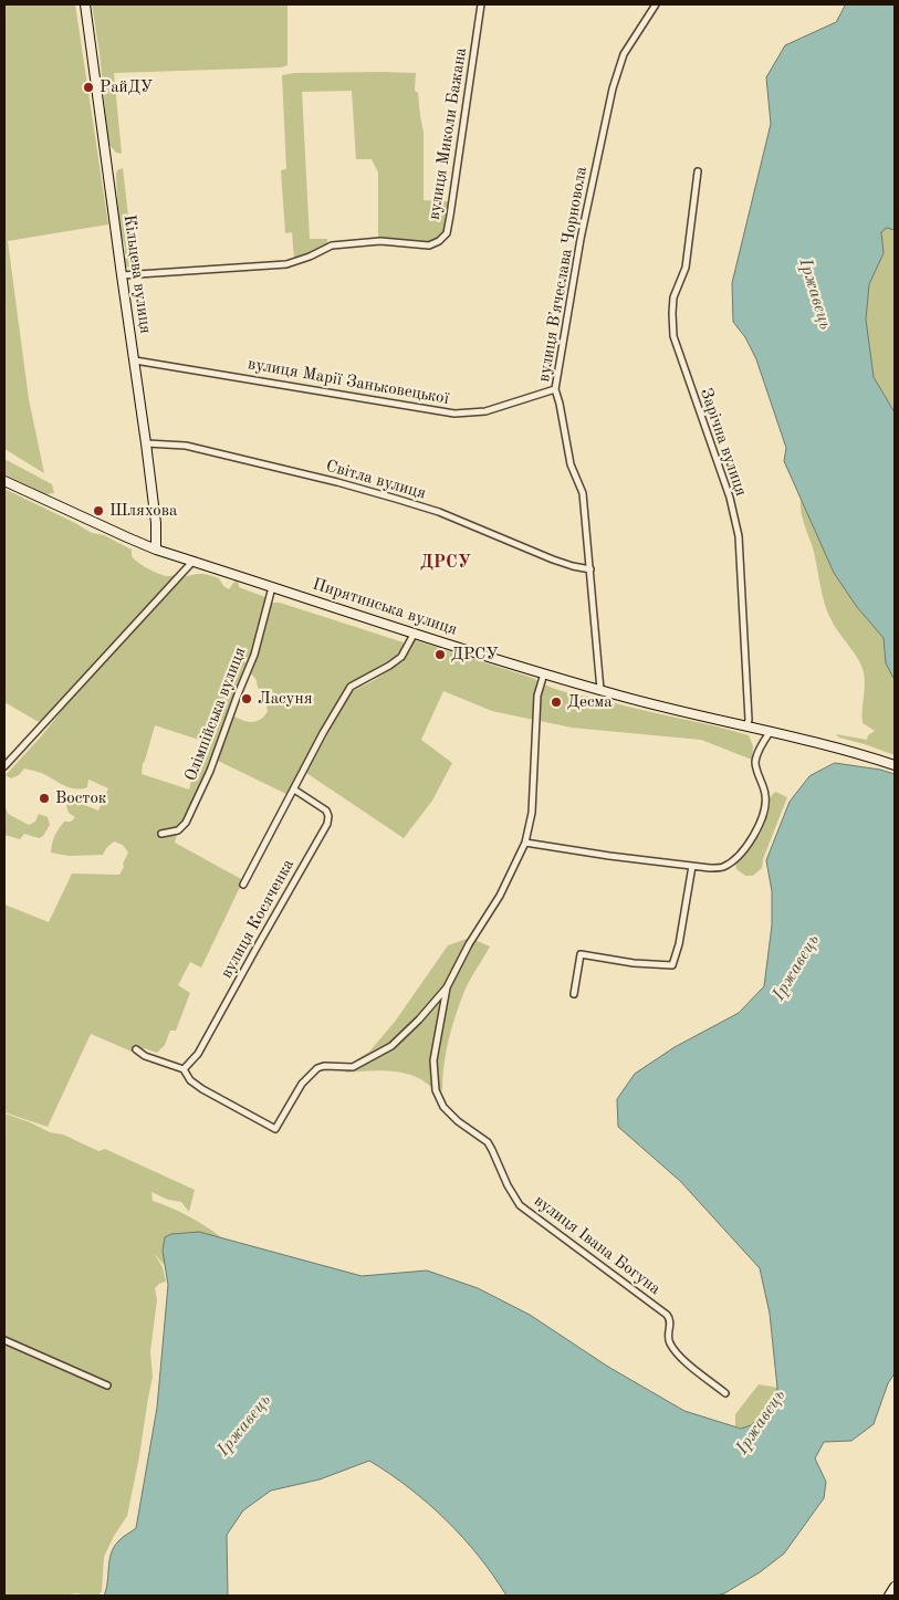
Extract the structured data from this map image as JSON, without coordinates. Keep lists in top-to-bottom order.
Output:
{
  "streets": {
    "main road": ["Кільцева вулиця", "Пирятинська вулиця"],
    "street": [
      "вулиця Миколи Бажана",
      "вулиця Вʼячеслава Чорновола",
      "вулиця Марії Заньковецької",
      "Зарічна вулиця",
      "Світла вулиця",
      "Олімпійська вулиця",
      "вулиця Косяченка",
      "вулиця Івана Богуна"
    ]
  },
  "crossings": [
    ["вулиця Миколи Бажана", "Кільцева вулиця"],
    ["Кільцева вулиця", "вулиця Марії Заньковецької"],
    ["Кільцева вулиця", "Світла вулиця"],
    ["Кільцева вулиця", "Пирятинська вулиця"],
    ["вулиця Вʼячеслава Чорновола", "вулиця Марії Заньковецької"],
    ["вулиця Вʼячеслава Чорновола", "Світла вулиця"],
    ["вулиця Вʼячеслава Чорновола", "Пирятинська вулиця"],
    ["Зарічна вулиця", "Пирятинська вулиця"],
    ["Пирятинська вулиця", "Олімпійська вулиця"],
    ["Пирятинська вулиця", "вулиця Івана Богуна"],
    ["вулиця Косяченка", "вулиця Івана Богуна"]
  ],
  "districts": ["ДРСУ"],
  "water": ["Іржавець"],
  "places": [
    "РайДУ",
    "Шляхова",
    "ДРСУ",
    "Ласуня",
    "Десма",
    "Восток"
  ]
}
